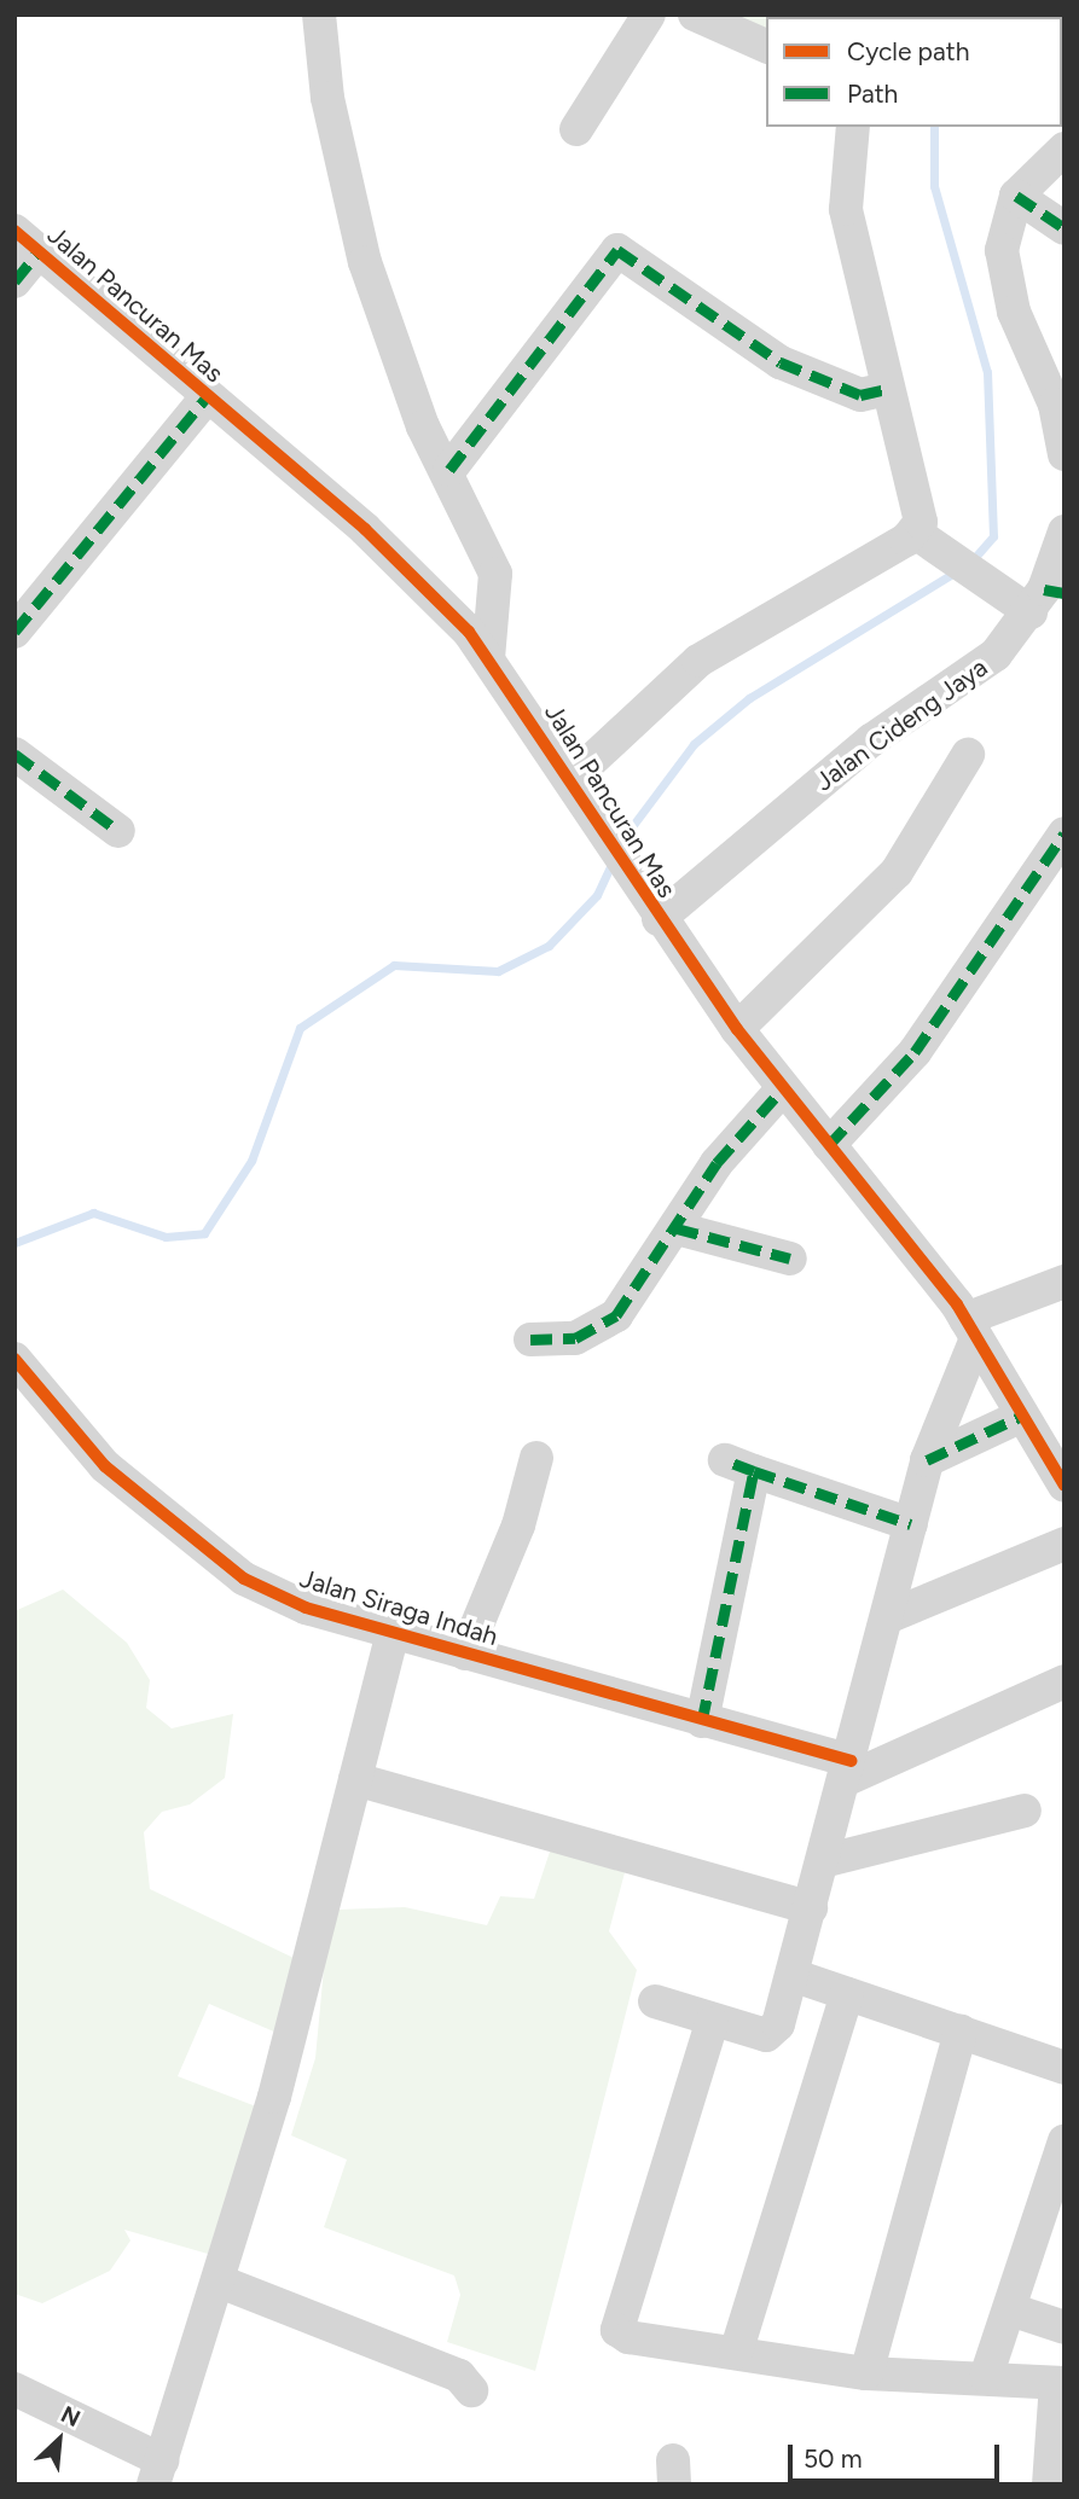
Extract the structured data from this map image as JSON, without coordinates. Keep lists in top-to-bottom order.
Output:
{
  "streets": {
    "street": ["Jalan Pancuran Mas", "Jalan Cideng Jaya", "Jalan Siraga Indah"]
  },
  "crossings": [
    ["Jalan Pancuran Mas", "Jalan Cideng Jaya"]
  ],
  "legend": ["Cycle path", "Path"],
  "scale_bar": "50 m",
  "north": "top right"
}
